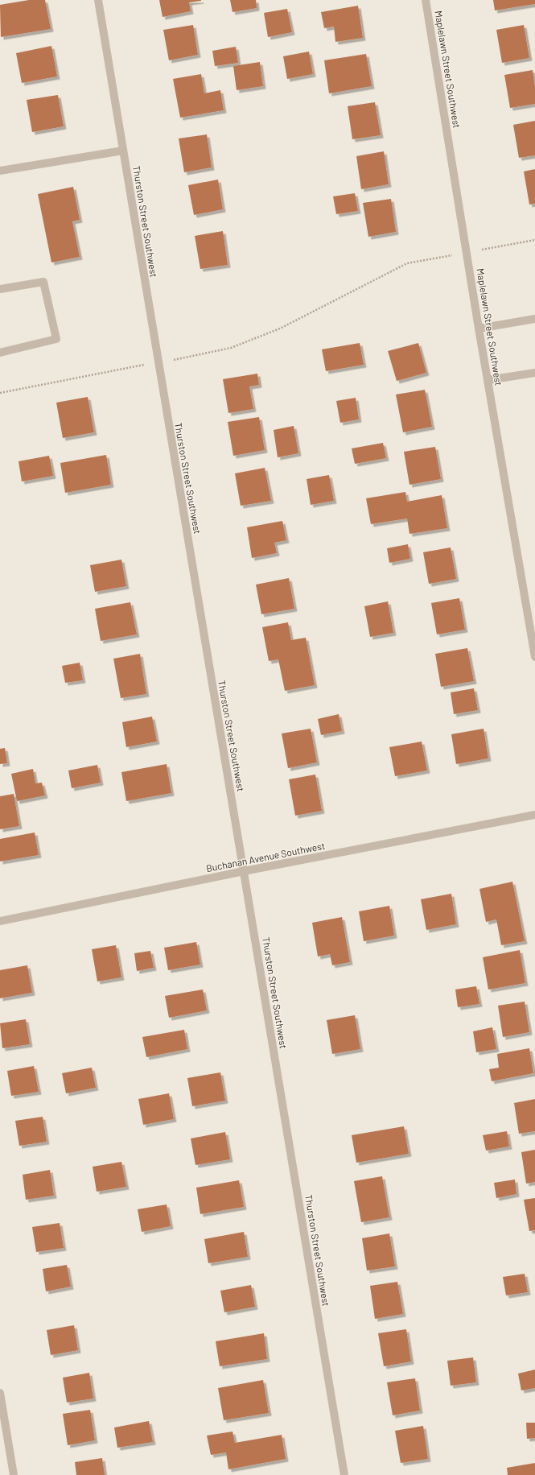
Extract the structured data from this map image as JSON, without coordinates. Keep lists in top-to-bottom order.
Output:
{
  "streets": {
    "street": ["Maplelawn Street Southwest", "Thurston Street Southwest", "Buchanan Avenue Southwest"]
  },
  "crossings": [
    ["Thurston Street Southwest", "Buchanan Avenue Southwest"]
  ]
}
